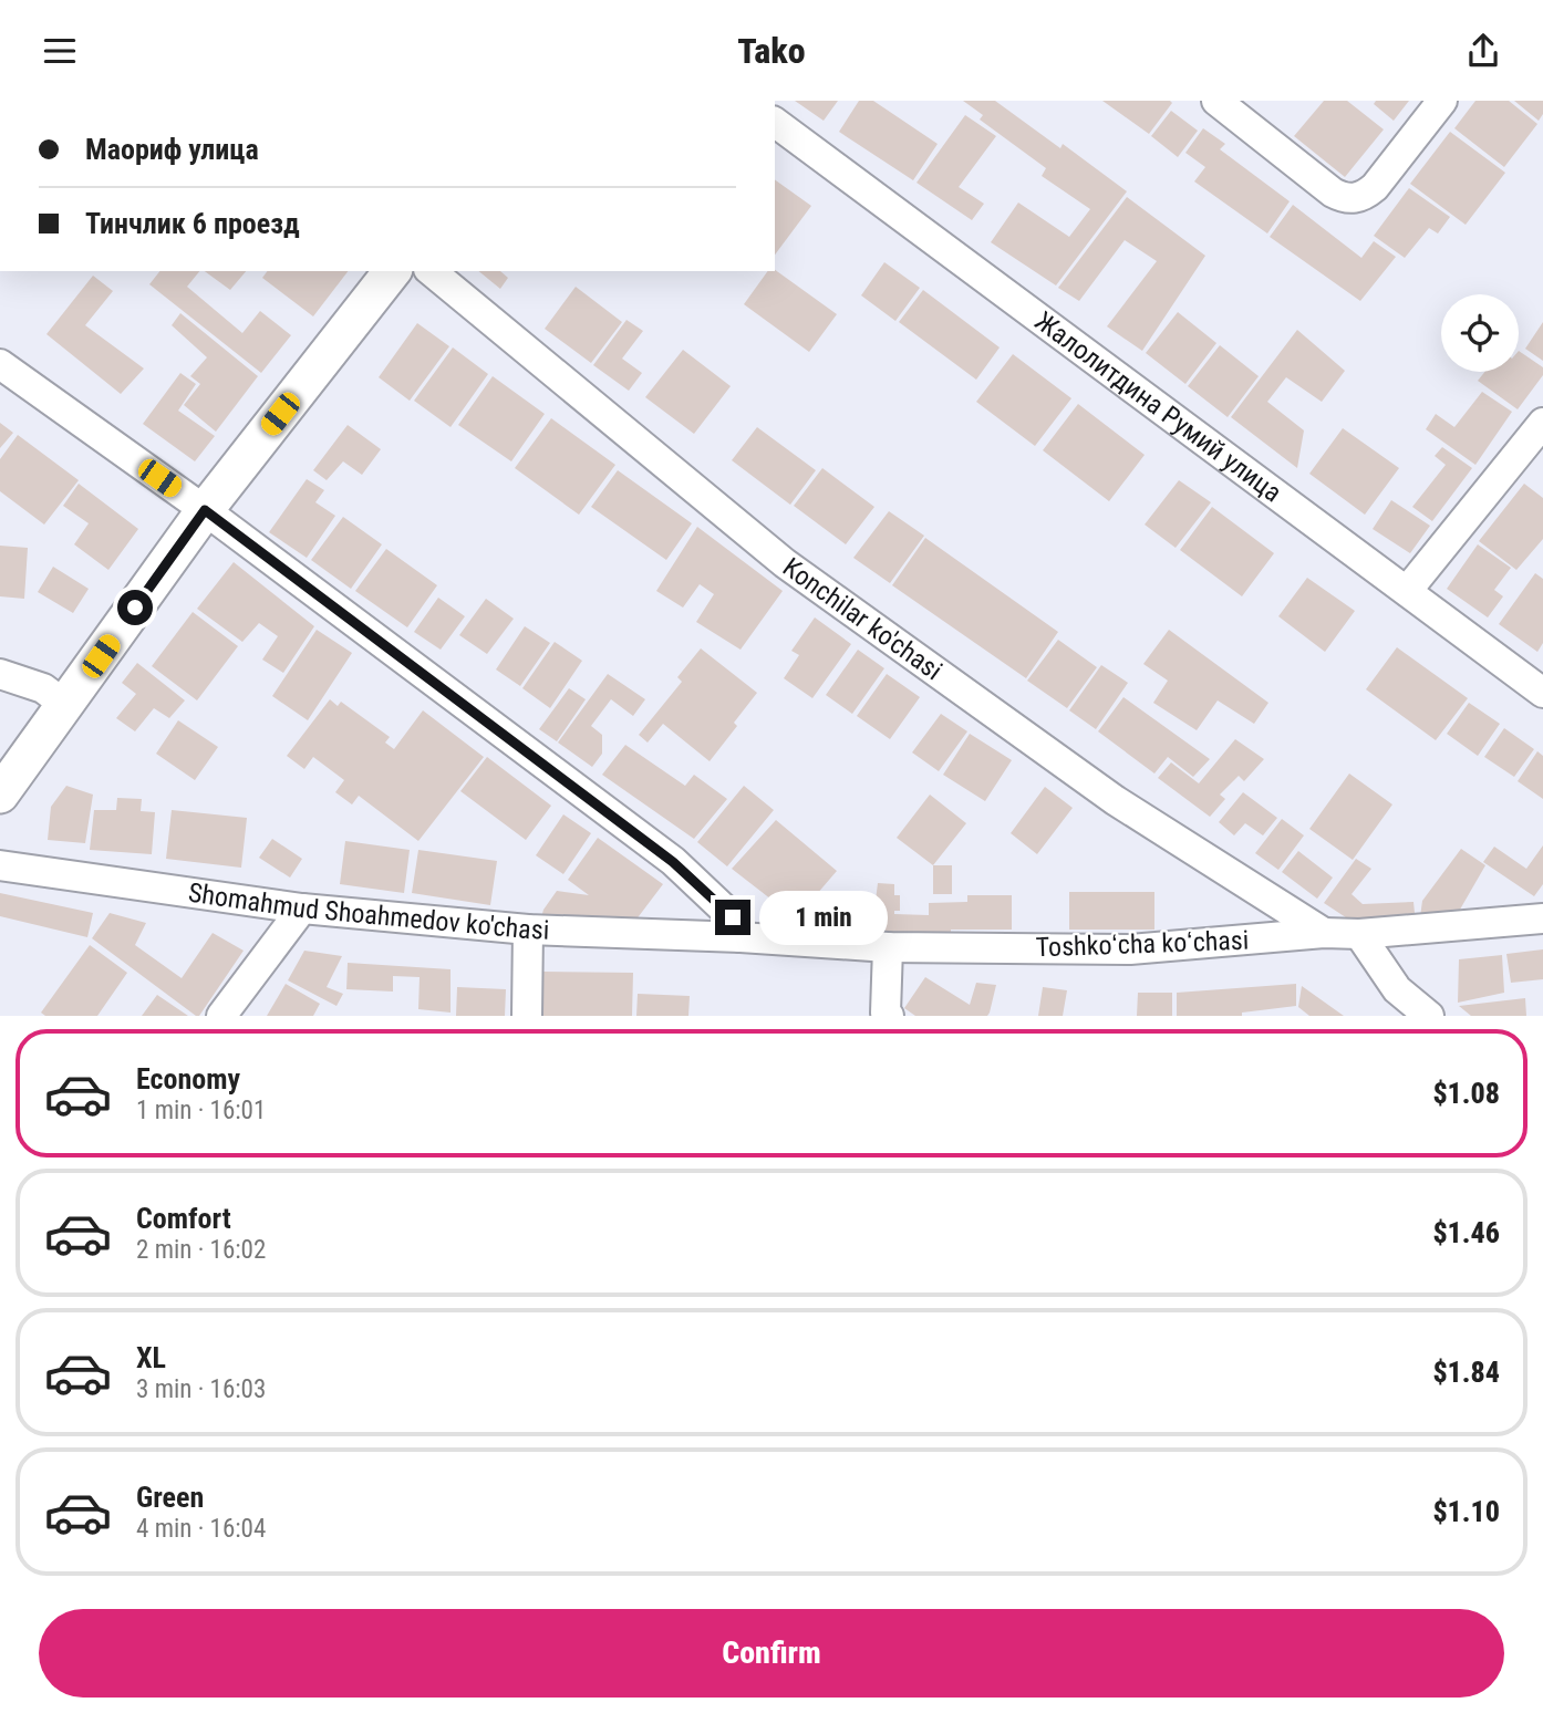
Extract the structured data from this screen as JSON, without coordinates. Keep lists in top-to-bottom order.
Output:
{
  "streets": {
    "street": [
      "Жалолитдина Румий улица",
      "Konchilar ko'chasi",
      "Shomahmud Shoahmedov ko'chasi",
      "Toshkoʻcha koʻchasi"
    ]
  },
  "crossings": [
    ["Konchilar ko'chasi", "Toshkoʻcha koʻchasi"],
    ["Shomahmud Shoahmedov ko'chasi", "Toshkoʻcha koʻchasi"]
  ],
  "page": {
    "header": "Tako",
    "banner": ["Маориф улица", "Тинчлик 6 проезд"],
    "bubble": "1 min",
    "list": [
      {
        "name": "Economy",
        "note": "1 min · 16:01",
        "value": "$1.08"
      },
      {
        "name": "Comfort",
        "note": "2 min · 16:02",
        "value": "$1.46"
      },
      {
        "name": "XL",
        "note": "3 min · 16:03",
        "value": "$1.84"
      },
      {
        "name": "Green",
        "note": "4 min · 16:04",
        "value": "$1.10"
      }
    ],
    "buttons": "Confirm"
  }
}
